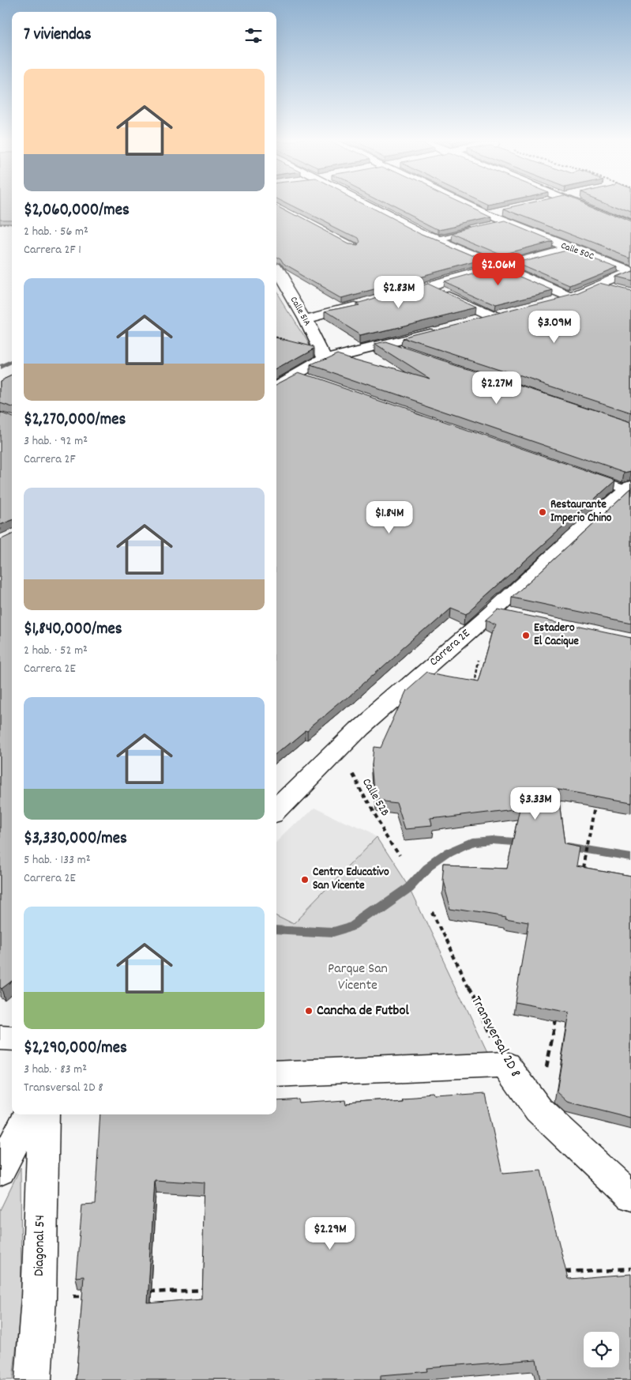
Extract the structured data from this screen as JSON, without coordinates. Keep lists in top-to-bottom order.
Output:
{
  "streets": {
    "street": [
      "Calle 50C",
      "Calle 51A",
      "Carrera 2E",
      "Transversal 2D 8",
      "Diagonal 54"
    ],
    "path": ["Calle 52B"]
  },
  "crossings": [
    ["Carrera 2E", "Calle 52B"]
  ],
  "parks": ["Parque San Vicente"],
  "places": [
    "Restaurante Imperio Chino",
    "Estadero El Cacique",
    "Centro Educativo San Vicente",
    "Cancha de Futbol"
  ],
  "page": {
    "heading": "7 viviendas",
    "list": [
      {
        "name": "$2,060,000/mes",
        "note": "2 hab. · 56 m² · Carrera 2F 1"
      },
      {
        "name": "$2,270,000/mes",
        "note": "3 hab. · 92 m² · Carrera 2F"
      },
      {
        "name": "$1,840,000/mes",
        "note": "2 hab. · 52 m² · Carrera 2E"
      },
      {
        "name": "$3,330,000/mes",
        "note": "5 hab. · 133 m² · Carrera 2E"
      },
      {
        "name": "$2,290,000/mes",
        "note": "3 hab. · 83 m² · Transversal 2D 8"
      }
    ],
    "price": [
      "$2.06M",
      "$2.83M",
      "$3.09M",
      "$2.27M",
      "$1.84M",
      "$3.33M",
      "$2.29M"
    ]
  }
}
